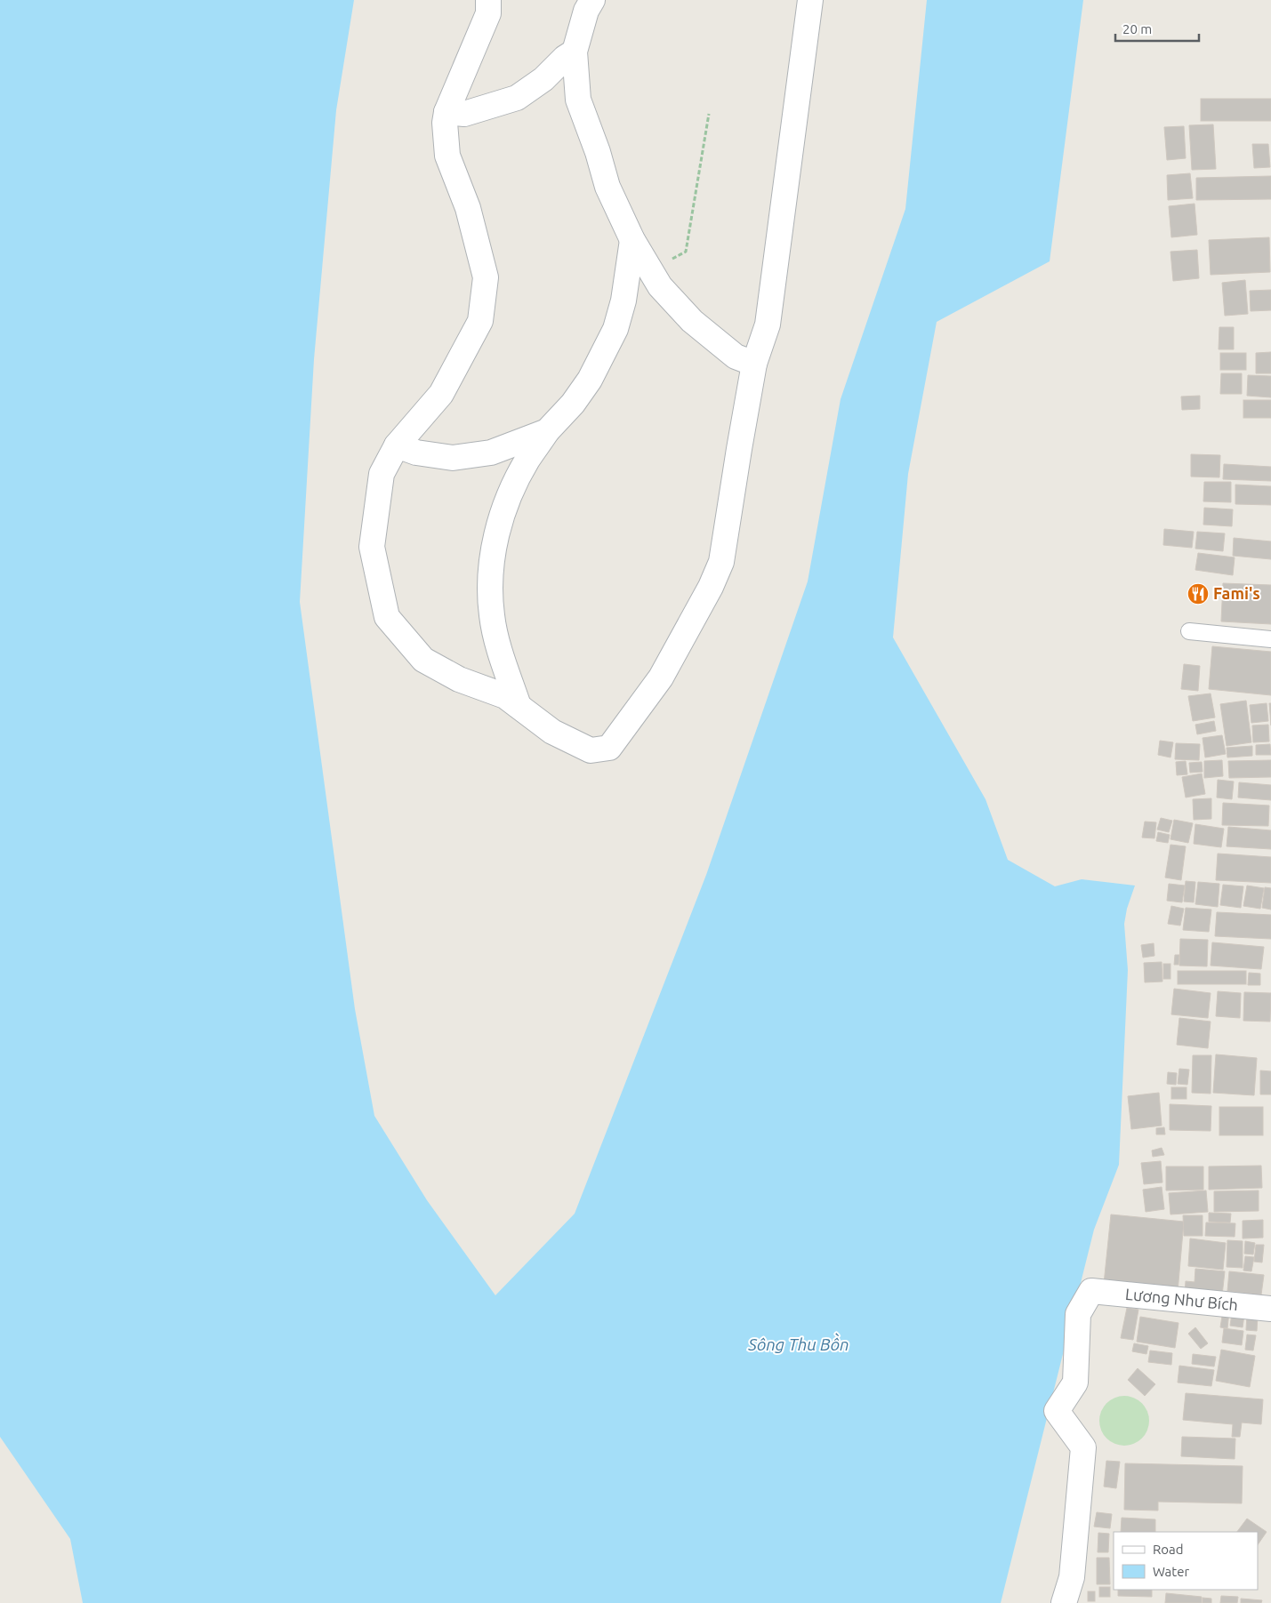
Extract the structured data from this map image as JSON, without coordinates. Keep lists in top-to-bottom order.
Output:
{
  "streets": {
    "street": ["Lương Như Bích"]
  },
  "water": ["Sông Thu Bồn"],
  "places": {
    "restaurant": ["Fami's"]
  },
  "legend": ["Road", "Water"],
  "scale_bar": "20 m"
}
